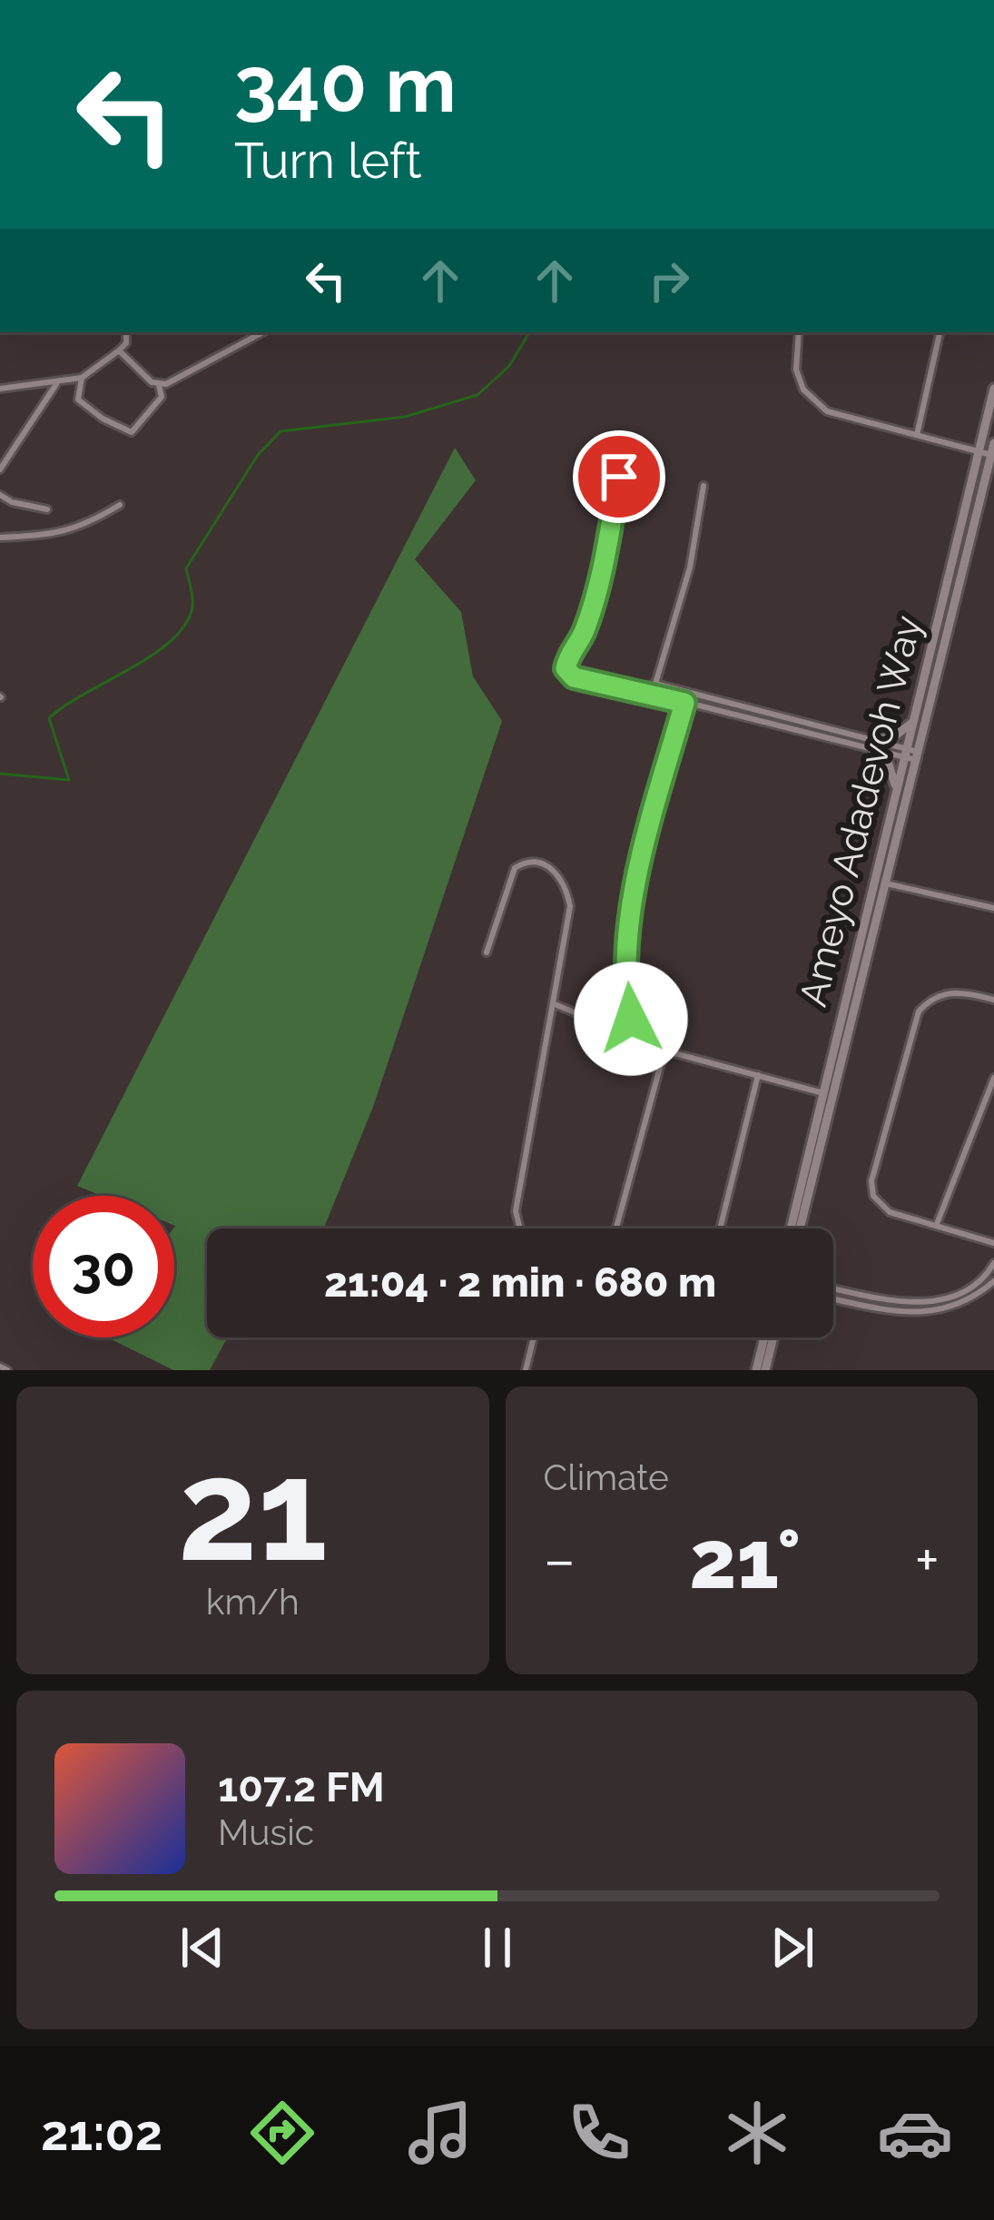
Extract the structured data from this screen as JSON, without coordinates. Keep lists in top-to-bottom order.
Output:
{
  "streets": {
    "street": ["Ameyo Adadevoh Way"]
  },
  "page": {
    "turn": ["340 m", "Turn left"],
    "limit": "30",
    "trip": "21:04 · 2 min · 680 m",
    "tile": [
      ["21", "km/h"],
      "Climate"
    ],
    "heat": ["−", "21°", "+"],
    "song": ["107.2 FM", "Music"],
    "tabs": "21:02"
  }
}
